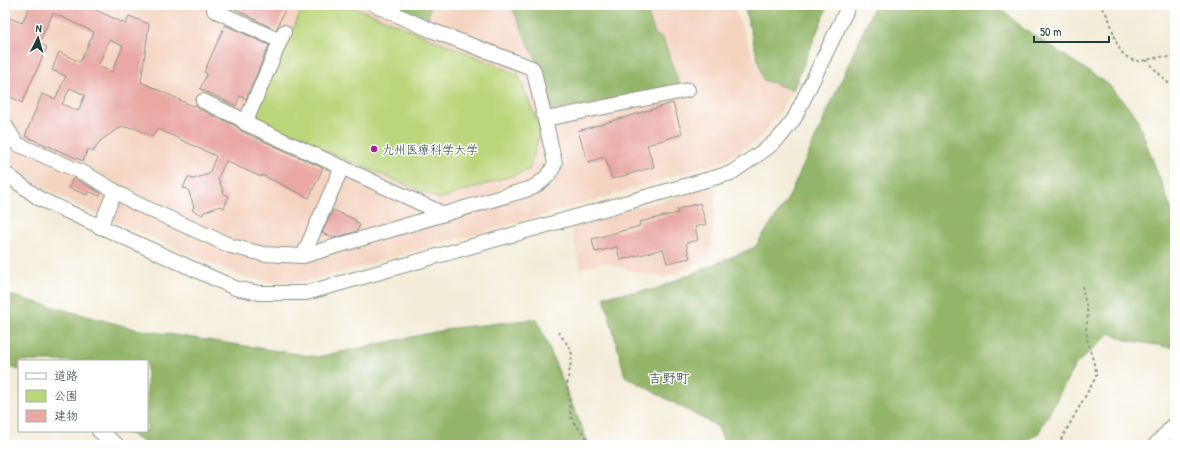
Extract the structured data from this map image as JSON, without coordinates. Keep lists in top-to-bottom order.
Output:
{
  "districts": ["吉野町"],
  "places": ["九州医療科学大学"],
  "legend": ["道路", "公園", "建物"],
  "scale_bar": "50 m",
  "north": "top"
}
